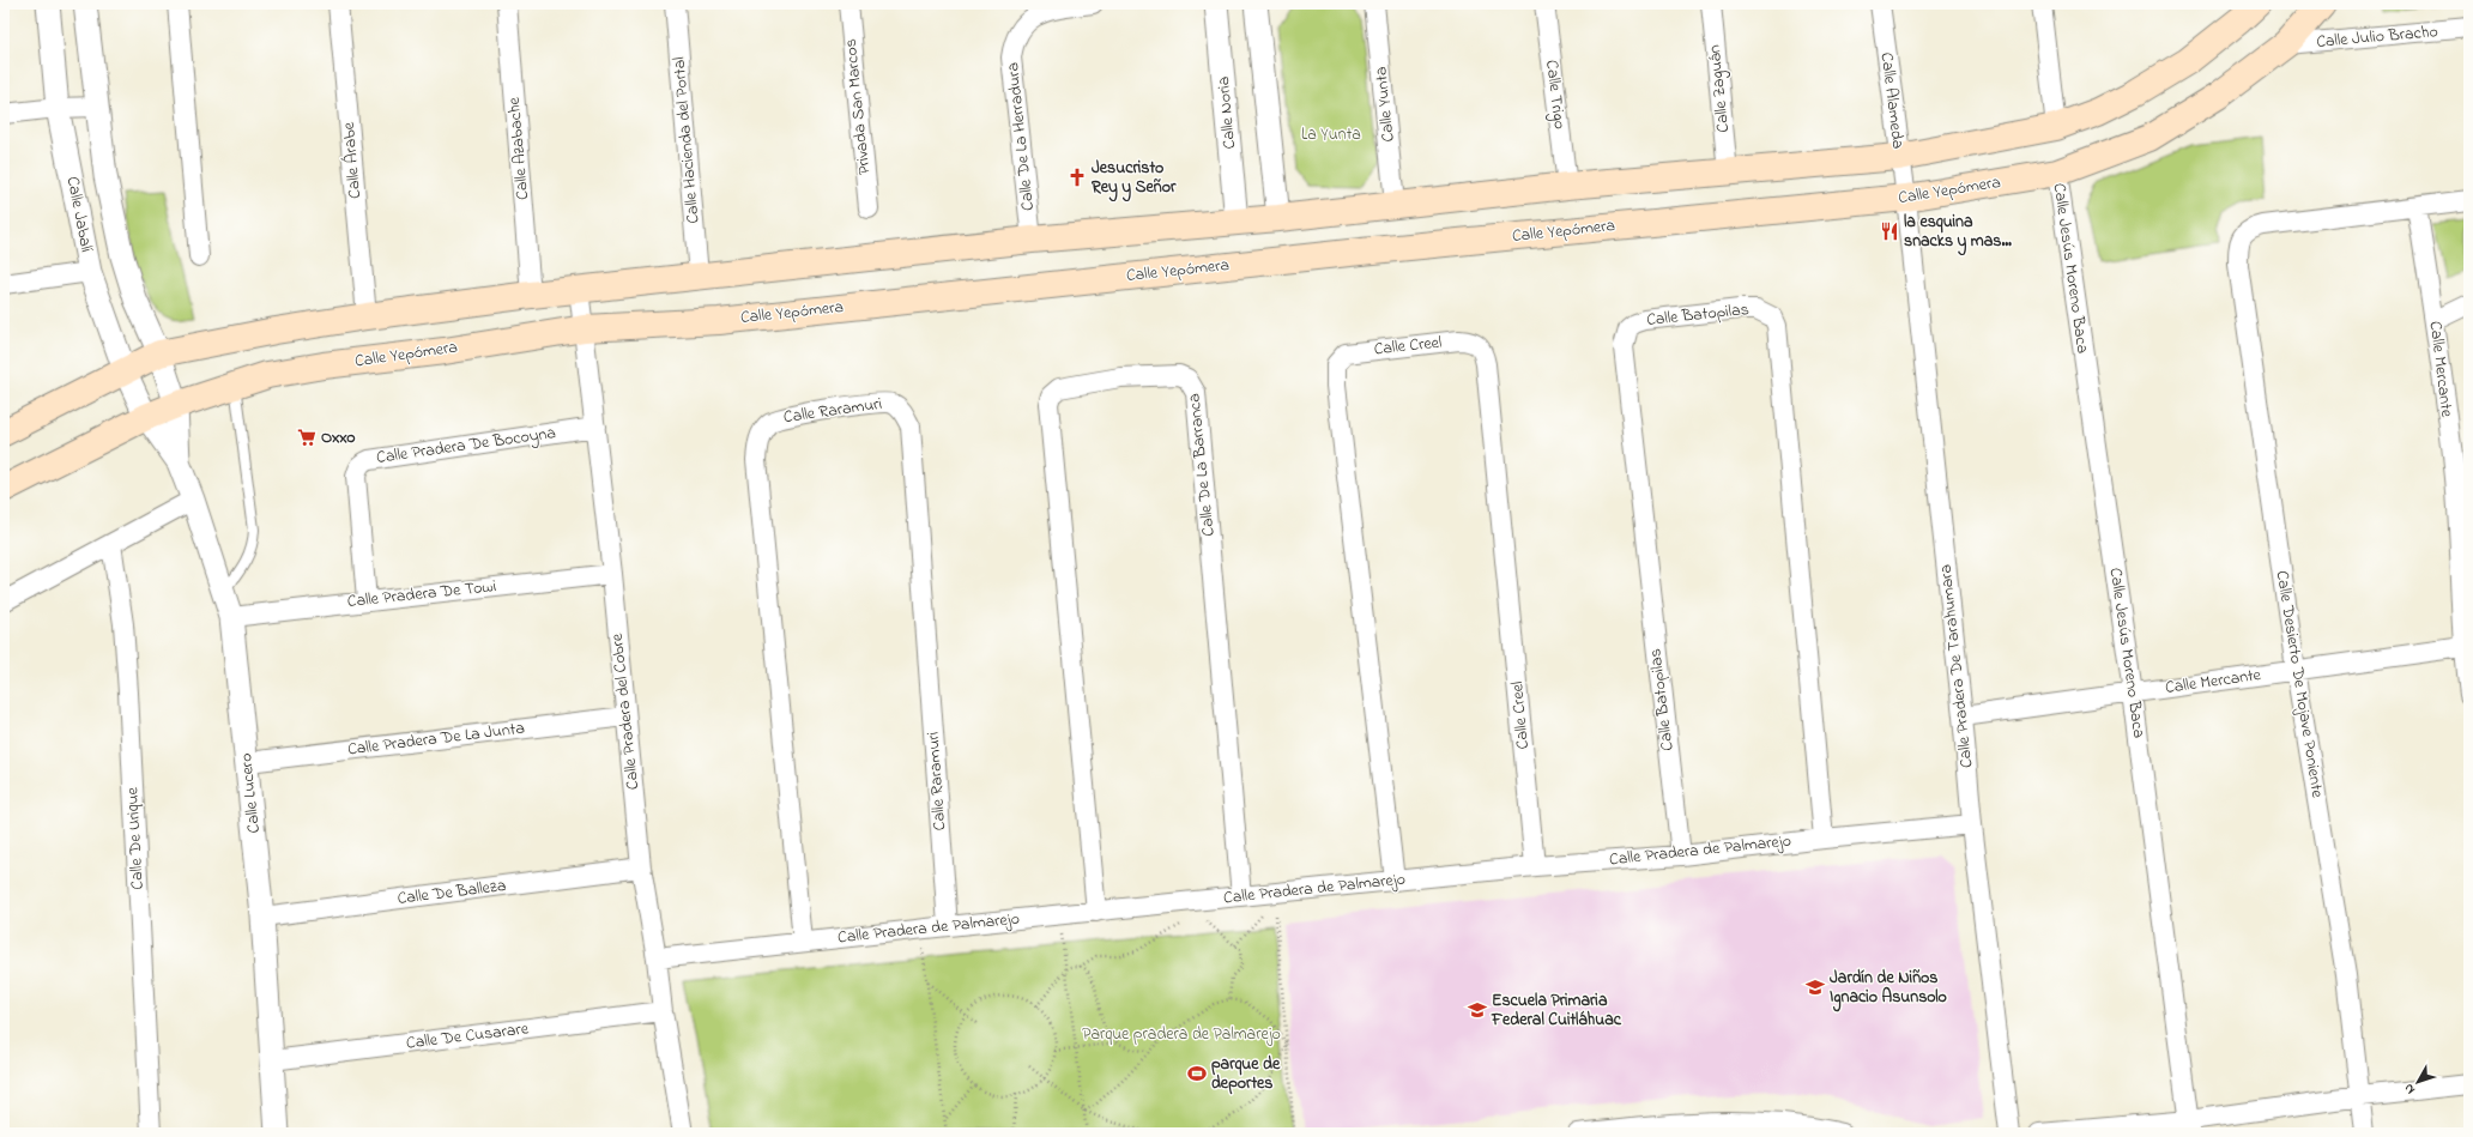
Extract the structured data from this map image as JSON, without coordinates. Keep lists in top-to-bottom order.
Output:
{
  "streets": {
    "main road": ["Calle Yepómera"],
    "street": [
      "Calle Julio Bracho",
      "Calle Zaguán",
      "Calle Trigo",
      "Calle Alameda",
      "Calle Yunta",
      "Privada San Marcos",
      "Calle Noria",
      "Calle De La Herradura",
      "Calle Hacienda del Portal",
      "Calle Azabache",
      "Calle Árabe",
      "Calle Jabalí",
      "Calle Jesús Moreno Baca",
      "Calle Batopilas",
      "Calle Creel",
      "Calle Mercante",
      "Calle Raramuri",
      "Calle Pradera De Bocoyna",
      "Calle De La Barranca",
      "Calle Pradera De Towi",
      "Calle Pradera De Tarahumara",
      "Calle Desierto De Mojave Poniente",
      "Calle Pradera del Cobre",
      "Calle Pradera De La Junta",
      "Calle Lucero",
      "Calle De Urique",
      "Calle Pradera de Palmarejo",
      "Calle De Balleza",
      "Calle De Cusarare"
    ]
  },
  "crossings": [
    ["Calle Julio Bracho", "Calle Yepómera"],
    ["Calle Alameda", "Calle Yepómera"],
    ["Calle Alameda", "Calle Pradera De Tarahumara"],
    ["Calle Yepómera", "Calle Jabalí"],
    ["Calle Yepómera", "Calle Jesús Moreno Baca"],
    ["Calle Yepómera", "Calle Pradera De Tarahumara"],
    ["Calle Yepómera", "Calle Pradera del Cobre"],
    ["Calle Yepómera", "Calle Lucero"],
    ["Calle Jabalí", "Calle Lucero"],
    ["Calle Jesús Moreno Baca", "Calle Mercante"],
    ["Calle Batopilas", "Calle Pradera de Palmarejo"],
    ["Calle Creel", "Calle Pradera de Palmarejo"],
    ["Calle Mercante", "Calle Pradera De Tarahumara"],
    ["Calle Mercante", "Calle Desierto De Mojave Poniente"],
    ["Calle Raramuri", "Calle Pradera de Palmarejo"],
    ["Calle Pradera De Bocoyna", "Calle Pradera De Towi"],
    ["Calle Pradera De Bocoyna", "Calle Pradera del Cobre"],
    ["Calle De La Barranca", "Calle Pradera de Palmarejo"],
    ["Calle Pradera De Towi", "Calle Pradera del Cobre"],
    ["Calle Pradera De Towi", "Calle Lucero"],
    ["Calle Pradera De Tarahumara", "Calle Pradera de Palmarejo"],
    ["Calle Pradera del Cobre", "Calle Pradera De La Junta"],
    ["Calle Pradera del Cobre", "Calle Pradera de Palmarejo"],
    ["Calle Pradera del Cobre", "Calle De Balleza"],
    ["Calle Pradera del Cobre", "Calle De Cusarare"],
    ["Calle Pradera De La Junta", "Calle Lucero"],
    ["Calle Lucero", "Calle De Balleza"],
    ["Calle Lucero", "Calle De Cusarare"]
  ],
  "parks": ["La Yunta", "Parque pradera de Palmarejo"],
  "places": {
    "church": ["Jesucristo Rey y Señor"],
    "restaurant": ["la esquina snacks y mas..."],
    "supermarket": ["Oxxo"],
    "school or university": ["Jardín de Niños Ignacio Asunsolo", "Escuela Primaria Federal Cuitláhuac"],
    "sports": ["parque de deportes"]
  },
  "north": "bottom left"
}
